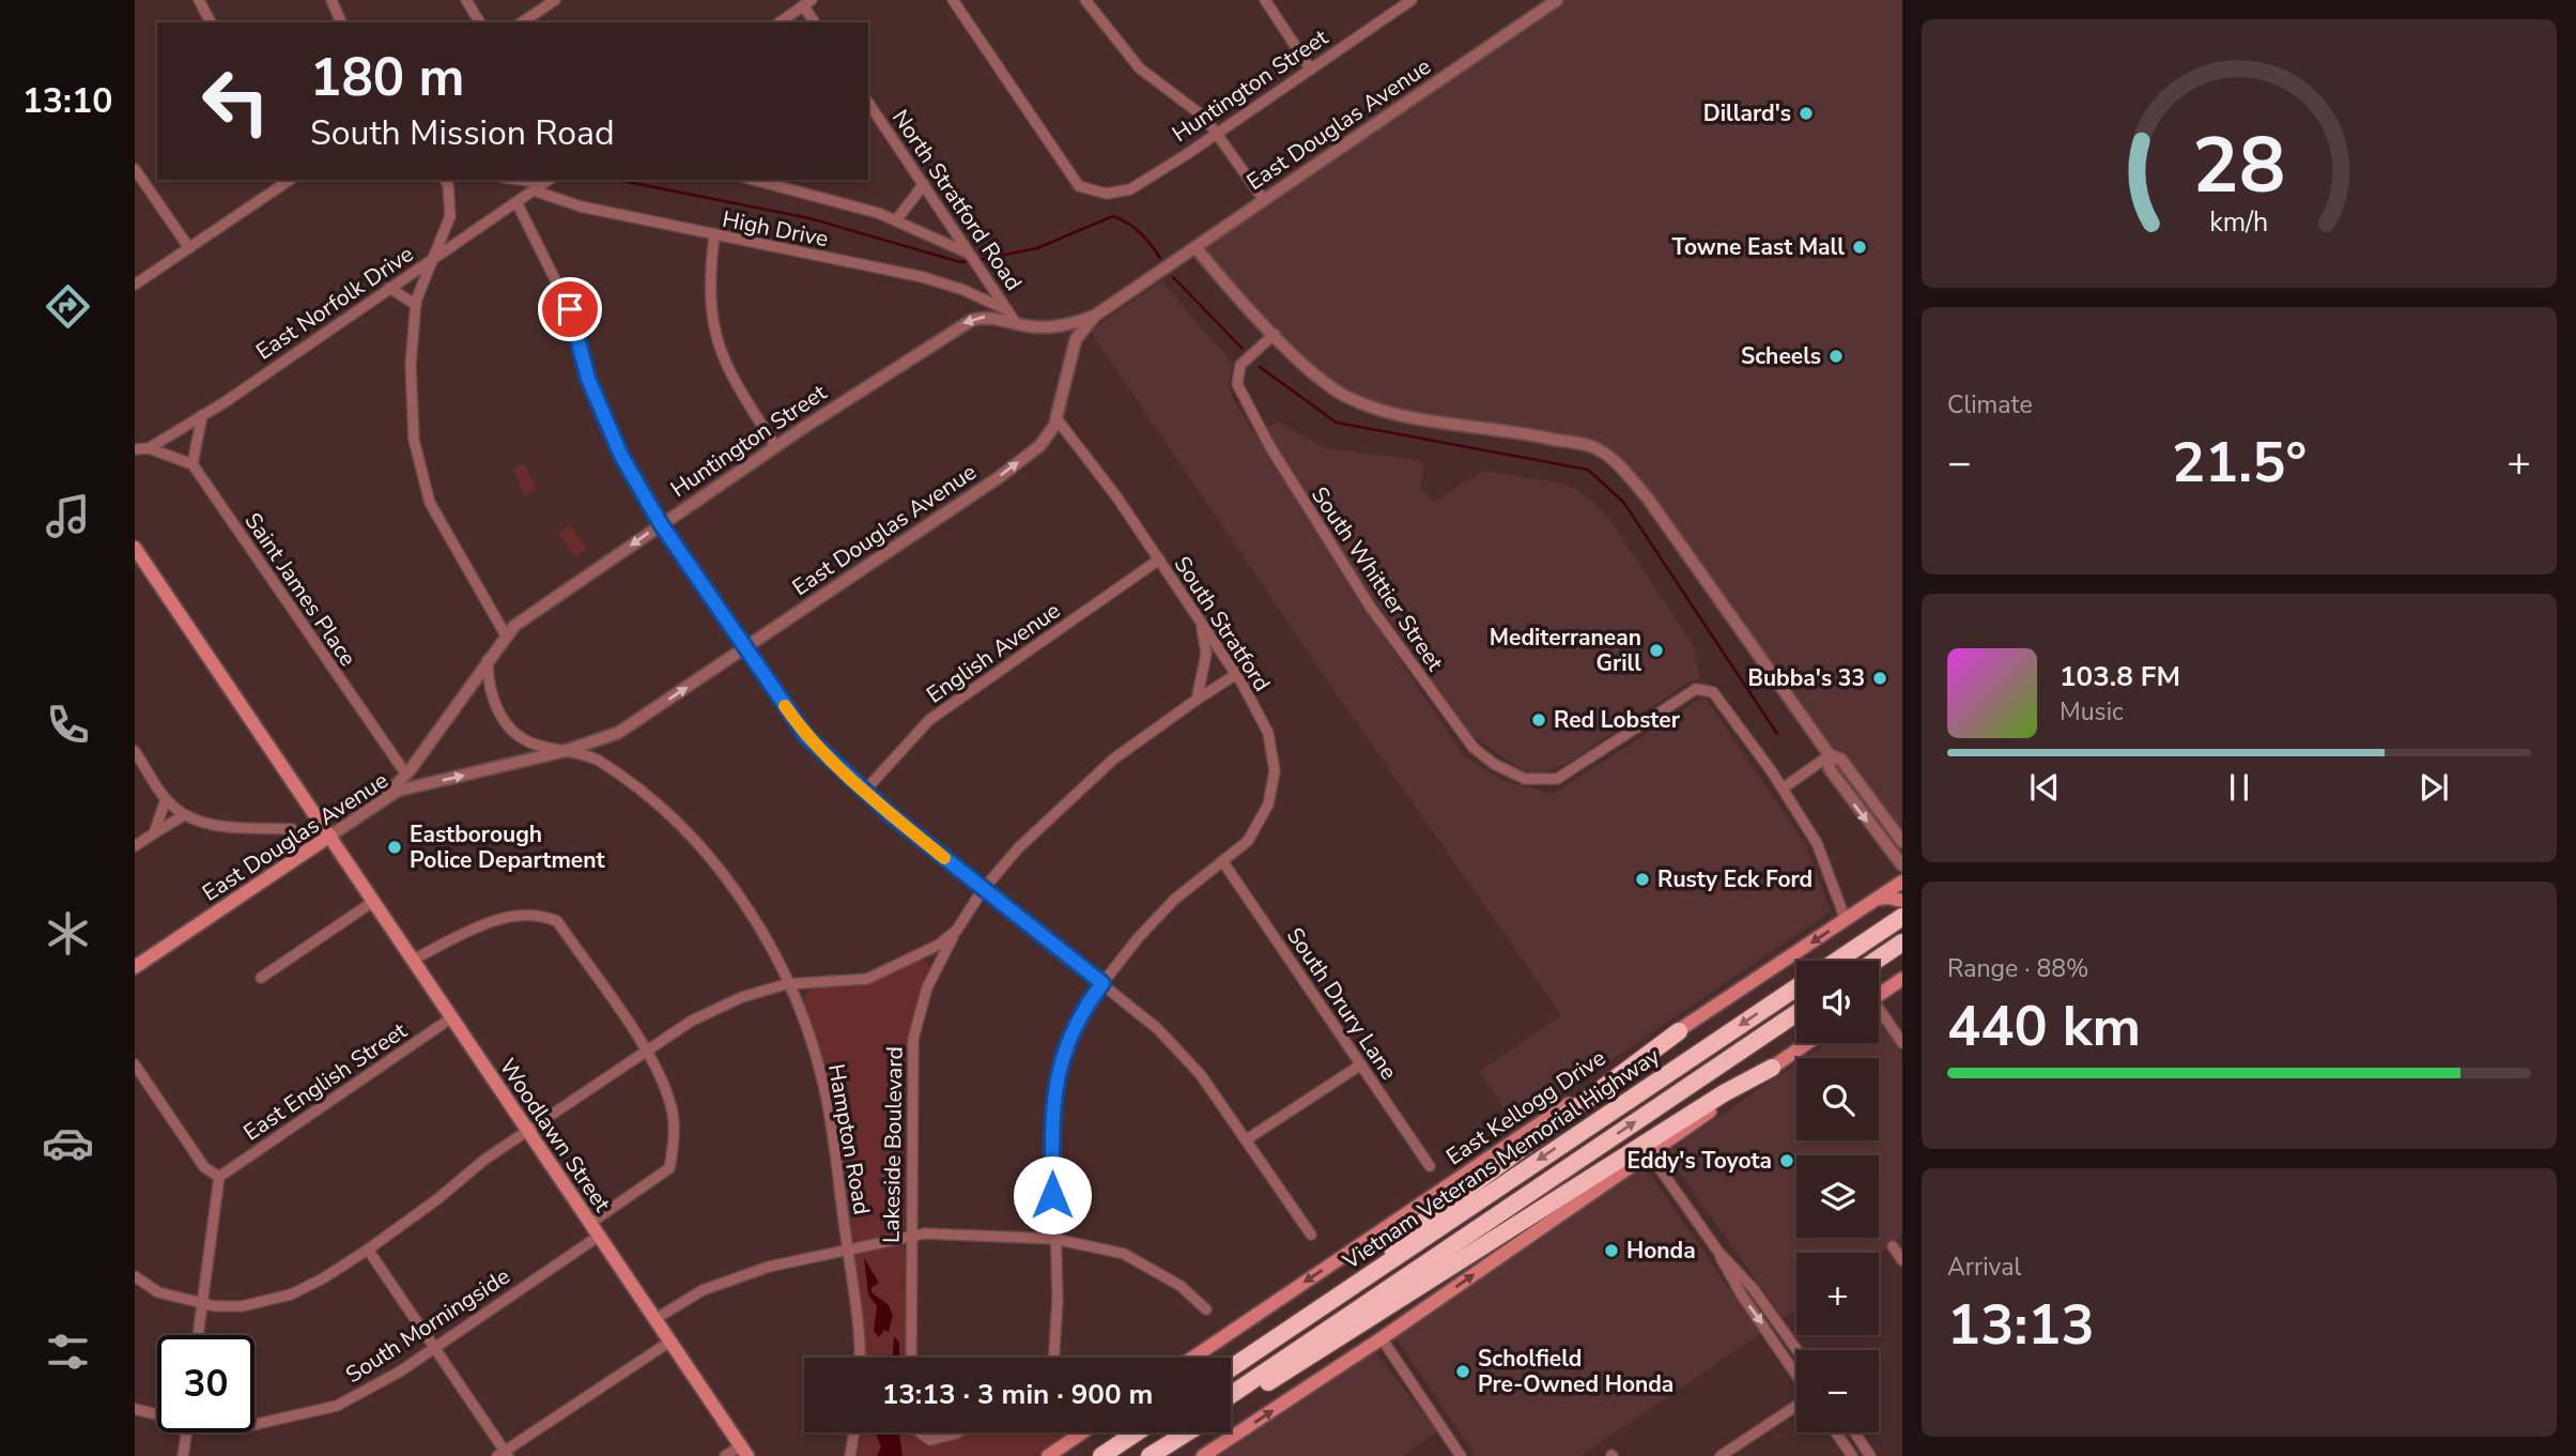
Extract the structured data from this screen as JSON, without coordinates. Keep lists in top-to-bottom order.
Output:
{
  "streets": {
    "highway": ["Vietnam Veterans Memorial Highway"],
    "main road": ["East Douglas Avenue", "East Kellogg Drive", "Woodlawn Street"],
    "street": [
      "Huntington Street",
      "North Stratford Road",
      "High Drive",
      "East Norfolk Drive",
      "South Whittier Street",
      "Saint James Place",
      "South Stratford",
      "English Avenue",
      "South Drury Lane",
      "East English Street",
      "Hampton Road",
      "Lakeside Boulevard",
      "South Morningside"
    ]
  },
  "crossings": [
    ["Huntington Street", "East Douglas Avenue"],
    ["Huntington Street", "North Stratford Road"],
    ["Huntington Street", "Saint James Place"],
    ["Huntington Street", "Hampton Road"],
    ["East Douglas Avenue", "South Stratford"],
    ["East Douglas Avenue", "Woodlawn Street"],
    ["East Douglas Avenue", "Hampton Road"],
    ["North Stratford Road", "High Drive"],
    ["High Drive", "East Norfolk Drive"],
    ["South Stratford", "English Avenue"],
    ["South Stratford", "South Drury Lane"],
    ["South Stratford", "Lakeside Boulevard"],
    ["East English Street", "Woodlawn Street"],
    ["Woodlawn Street", "South Morningside"]
  ],
  "one_way": ["East Douglas Avenue"],
  "places": [
    "Dillard's",
    "Towne East Mall",
    "Scheels",
    "Mediterranean Grill",
    "Bubba's 33",
    "Red Lobster",
    "Eastborough Police Department",
    "Rusty Eck Ford",
    "Eddy's Toyota",
    "Honda",
    "Scholfield Pre-Owned Honda"
  ],
  "page": {
    "tabs": "13:10",
    "turn": ["180 m", "South Mission Road"],
    "tile": [
      "Climate",
      ["Range · 88%", "440 km"],
      ["Arrival", "13:13"]
    ],
    "heat": ["−", "21.5°", "+"],
    "song": ["103.8 FM", "Music"],
    "map_buttons": ["+", "−"],
    "limit": "30",
    "trip": "13:13 · 3 min · 900 m",
    "gauge": ["28", "km/h"]
  }
}
